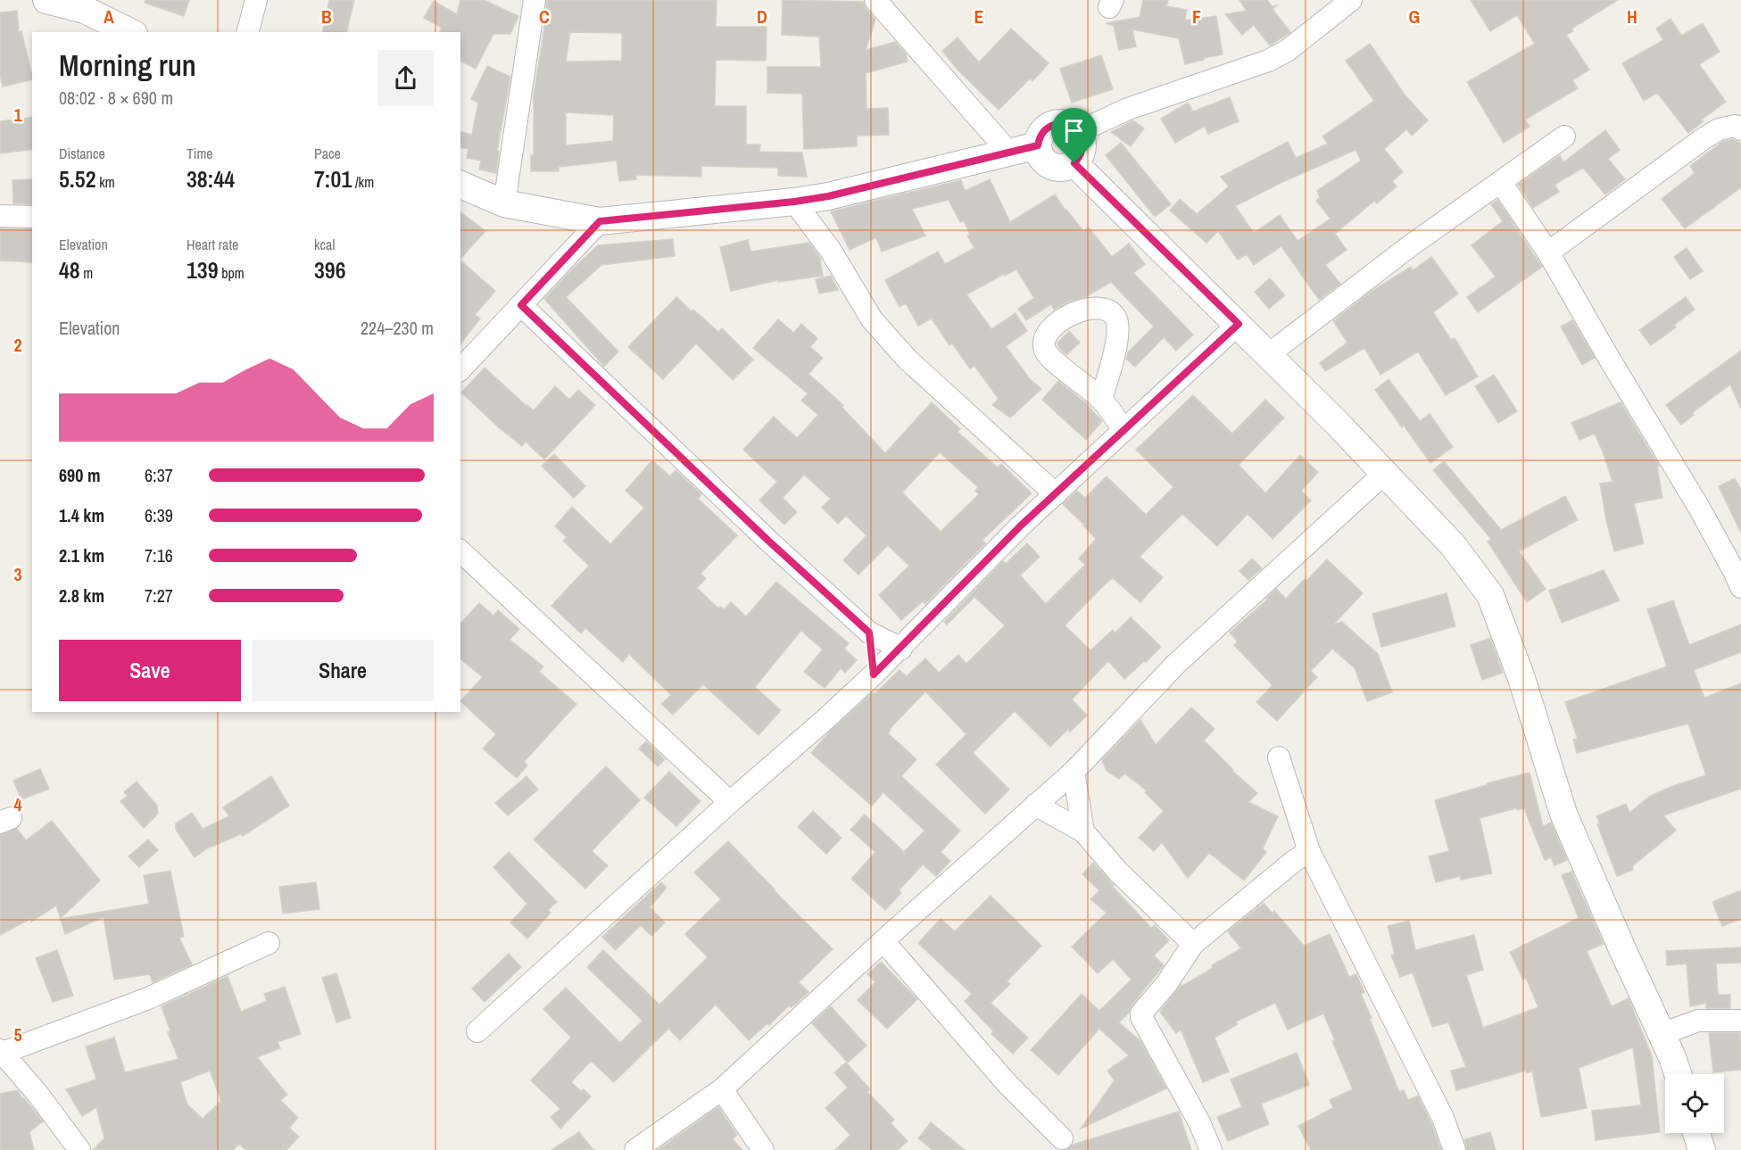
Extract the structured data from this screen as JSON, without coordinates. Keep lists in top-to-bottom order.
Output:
{
  "page": {
    "heading": ["Morning run", "08:02 · 8 × 690 m"],
    "stats": [
      ["Distance", "5.52 km"],
      ["Time", "38:44"],
      ["Pace", "7:01 /km"],
      ["Elevation", "48 m"],
      ["Heart rate", "139 bpm"],
      ["kcal", "396"]
    ],
    "chart": ["Elevation", "224–230 m"],
    "list": [
      {
        "name": "690 m",
        "note": "6:37"
      },
      {
        "name": "1.4 km",
        "note": "6:39"
      },
      {
        "name": "2.1 km",
        "note": "7:16"
      },
      {
        "name": "2.8 km",
        "note": "7:27"
      }
    ],
    "buttons": ["Save", "Share"]
  },
  "grid": {
    "columns": [
      "A",
      "B",
      "C",
      "D",
      "E",
      "F",
      "G",
      "H"
    ],
    "rows": [
      "1",
      "2",
      "3",
      "4",
      "5"
    ]
  }
}
